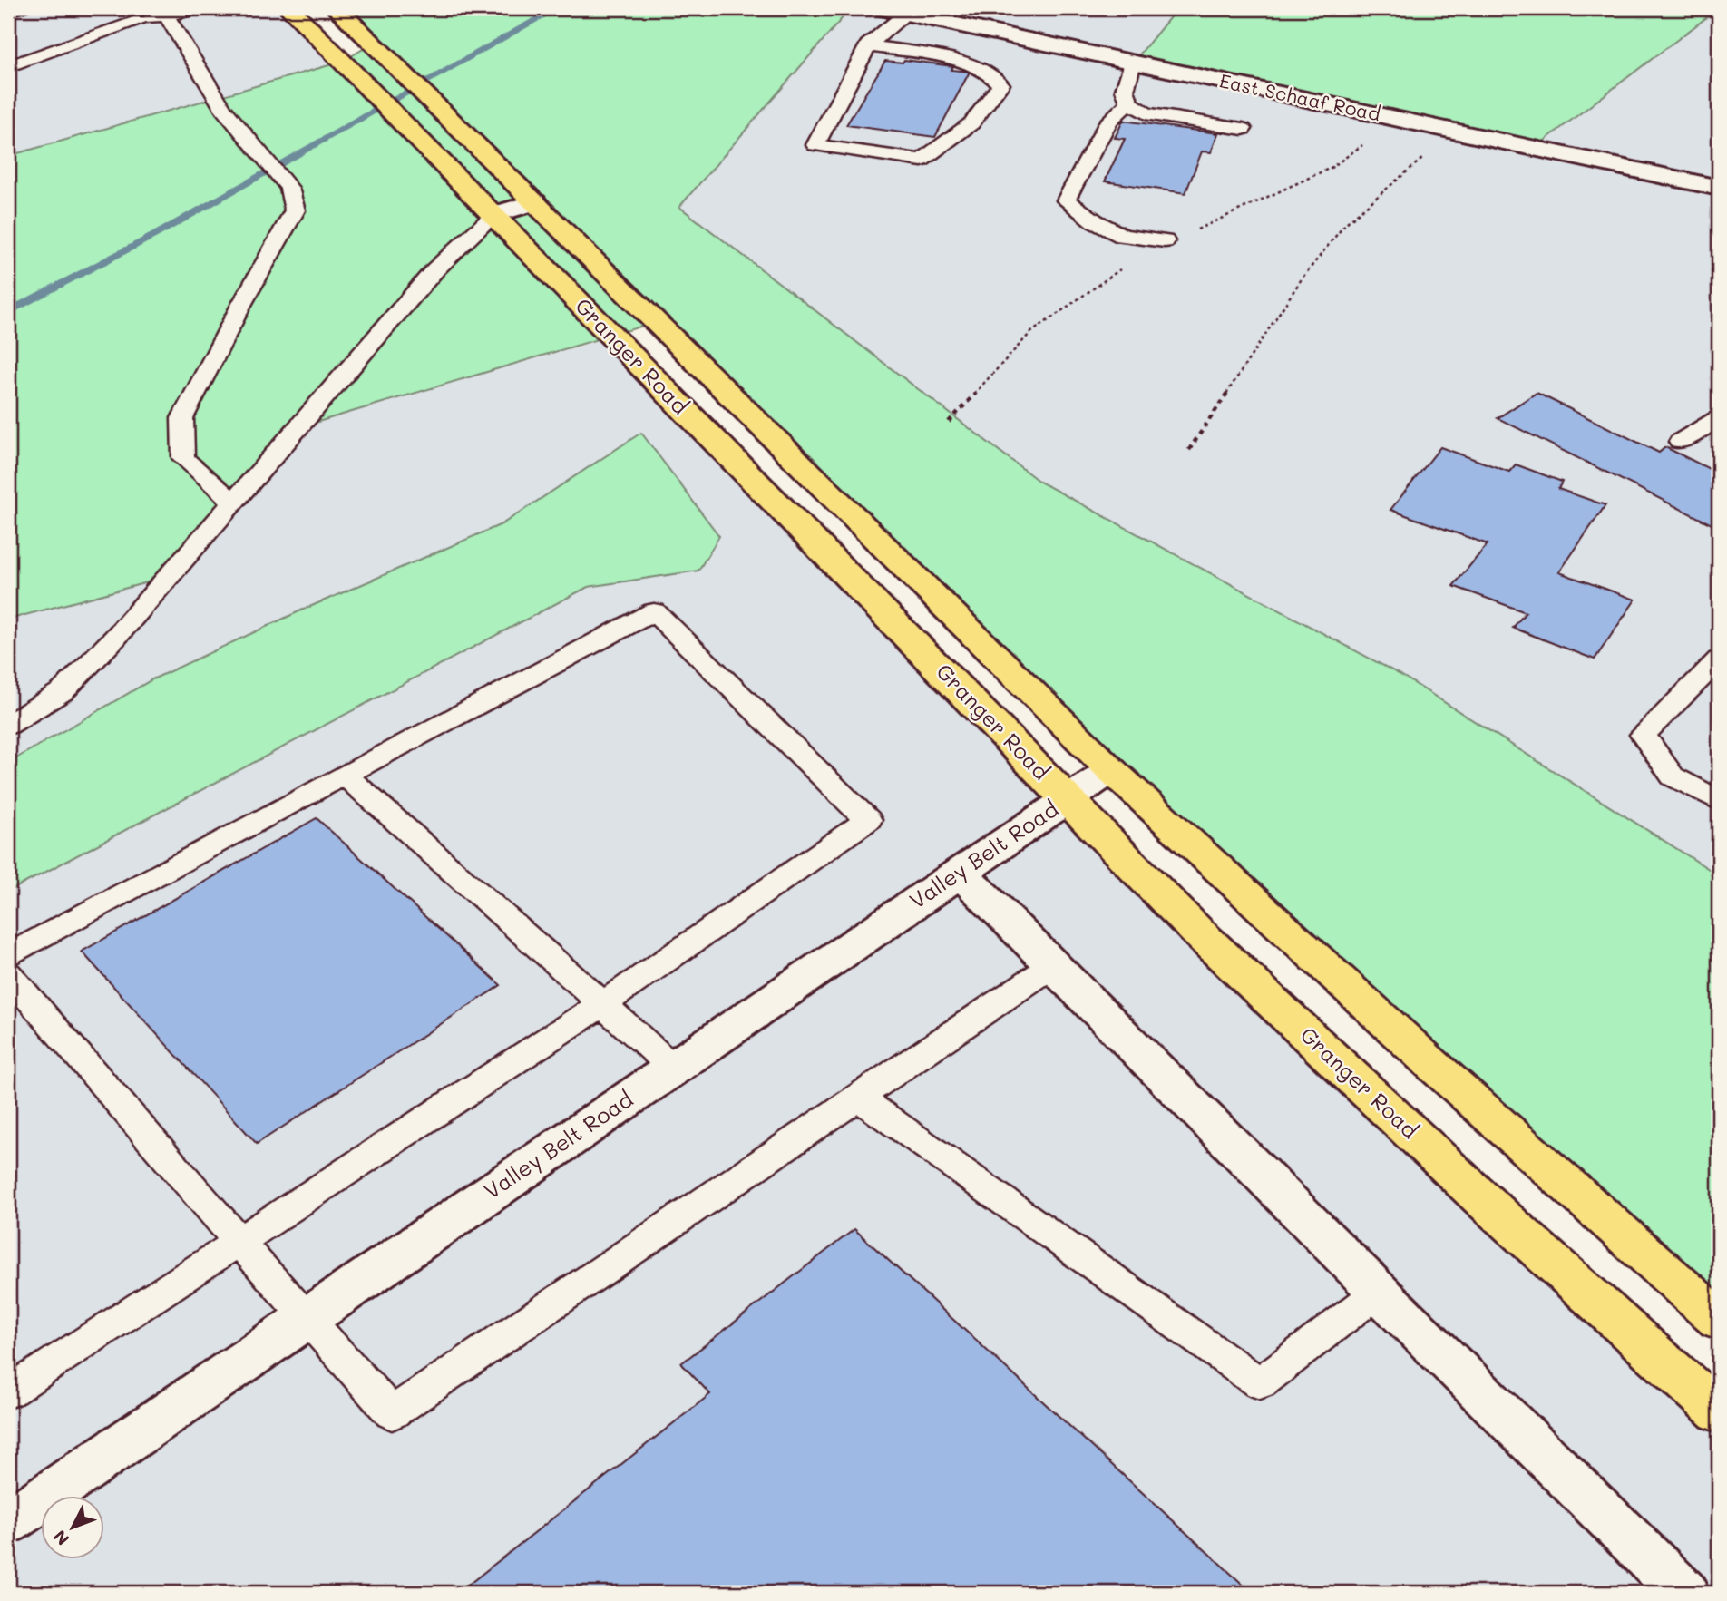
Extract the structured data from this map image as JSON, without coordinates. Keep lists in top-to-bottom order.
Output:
{
  "streets": {
    "main road": ["Granger Road"],
    "street": ["East Schaaf Road", "Valley Belt Road"]
  },
  "crossings": [
    ["Granger Road", "Valley Belt Road"]
  ],
  "north": "bottom left"
}
